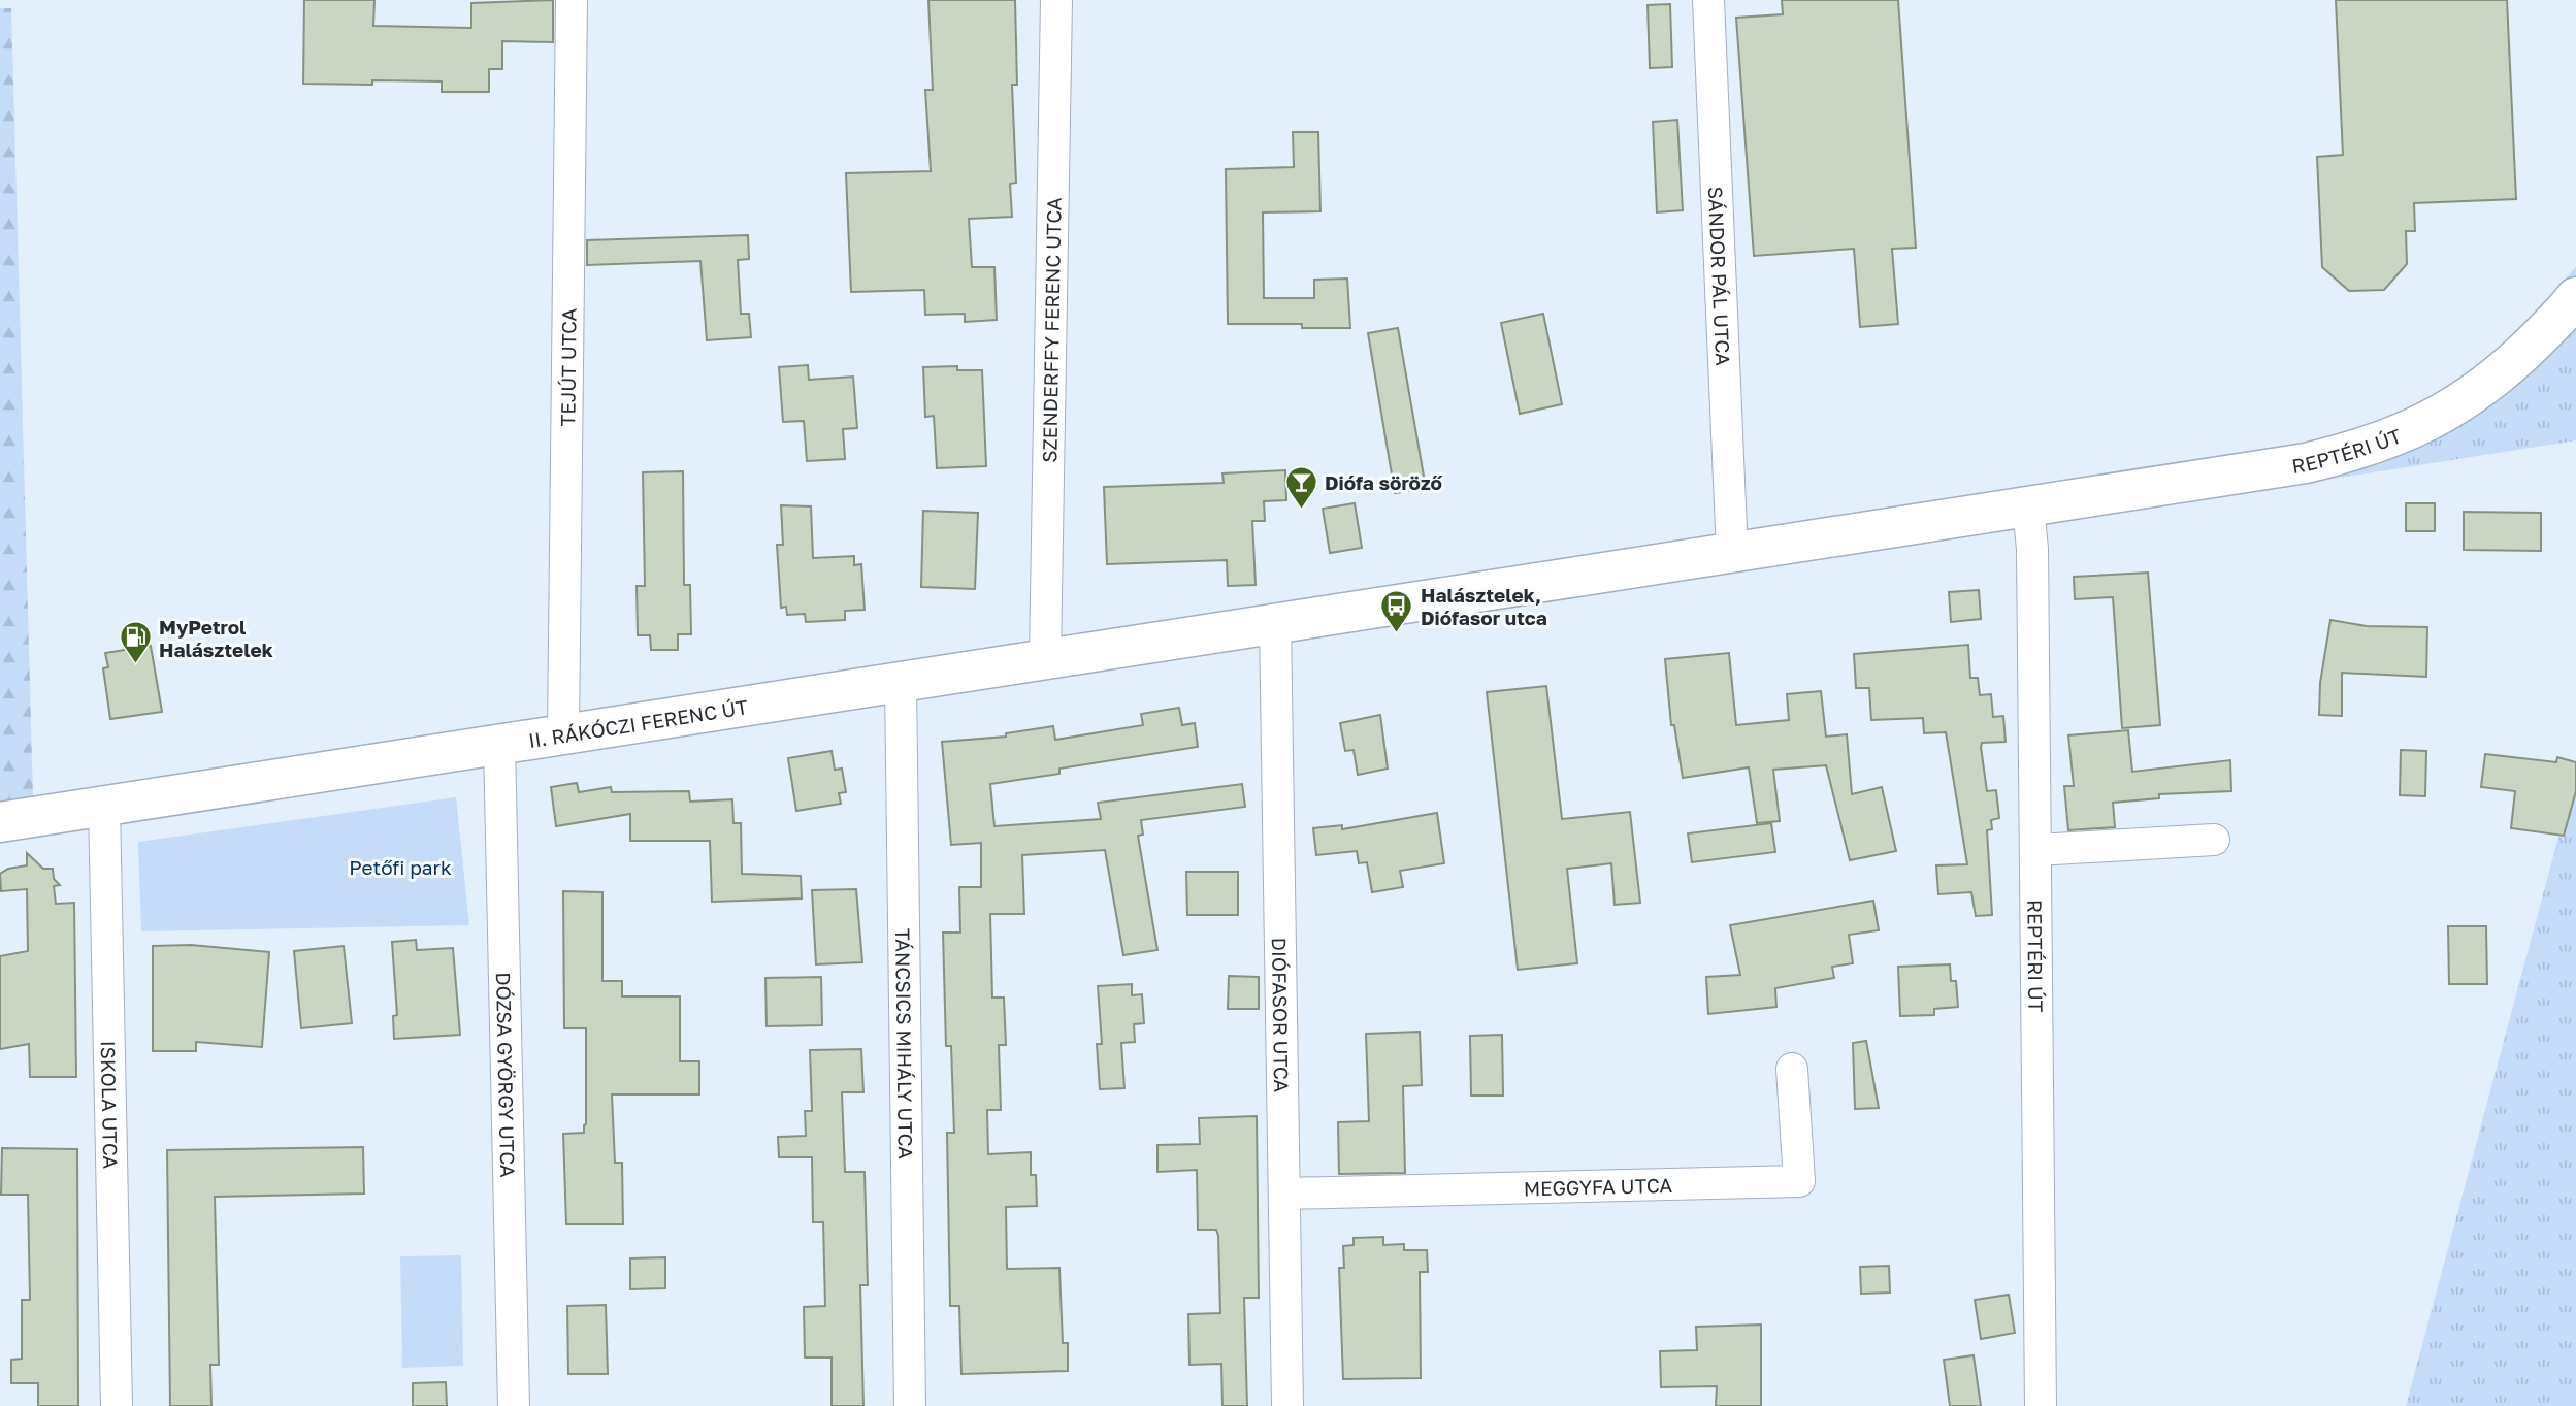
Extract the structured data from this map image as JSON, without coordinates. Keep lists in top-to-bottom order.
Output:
{
  "streets": {
    "main road": ["REPTÉRI ÚT", "II. RÁKÓCZI FERENC ÚT"],
    "street": [
      "SÁNDOR PÁL UTCA",
      "SZENDERFFY FERENC UTCA",
      "TEJÚT UTCA",
      "DIÓFASOR UTCA",
      "TÁNCSICS MIHÁLY UTCA",
      "DÓZSA GYÖRGY UTCA",
      "ISKOLA UTCA",
      "MEGGYFA UTCA"
    ]
  },
  "crossings": [
    ["SÁNDOR PÁL UTCA", "REPTÉRI ÚT"],
    ["SZENDERFFY FERENC UTCA", "II. RÁKÓCZI FERENC ÚT"],
    ["TEJÚT UTCA", "II. RÁKÓCZI FERENC ÚT"],
    ["REPTÉRI ÚT", "II. RÁKÓCZI FERENC ÚT"],
    ["REPTÉRI ÚT", "DIÓFASOR UTCA"],
    ["II. RÁKÓCZI FERENC ÚT", "DIÓFASOR UTCA"],
    ["II. RÁKÓCZI FERENC ÚT", "TÁNCSICS MIHÁLY UTCA"],
    ["II. RÁKÓCZI FERENC ÚT", "DÓZSA GYÖRGY UTCA"],
    ["II. RÁKÓCZI FERENC ÚT", "ISKOLA UTCA"],
    ["DIÓFASOR UTCA", "MEGGYFA UTCA"]
  ],
  "parks": ["Petőfi park"],
  "places": {
    "bar": ["Diófa söröző"],
    "bus stop": ["Halásztelek, Diófasor utca"],
    "fuel station": ["MyPetrol Halásztelek"]
  }
}
